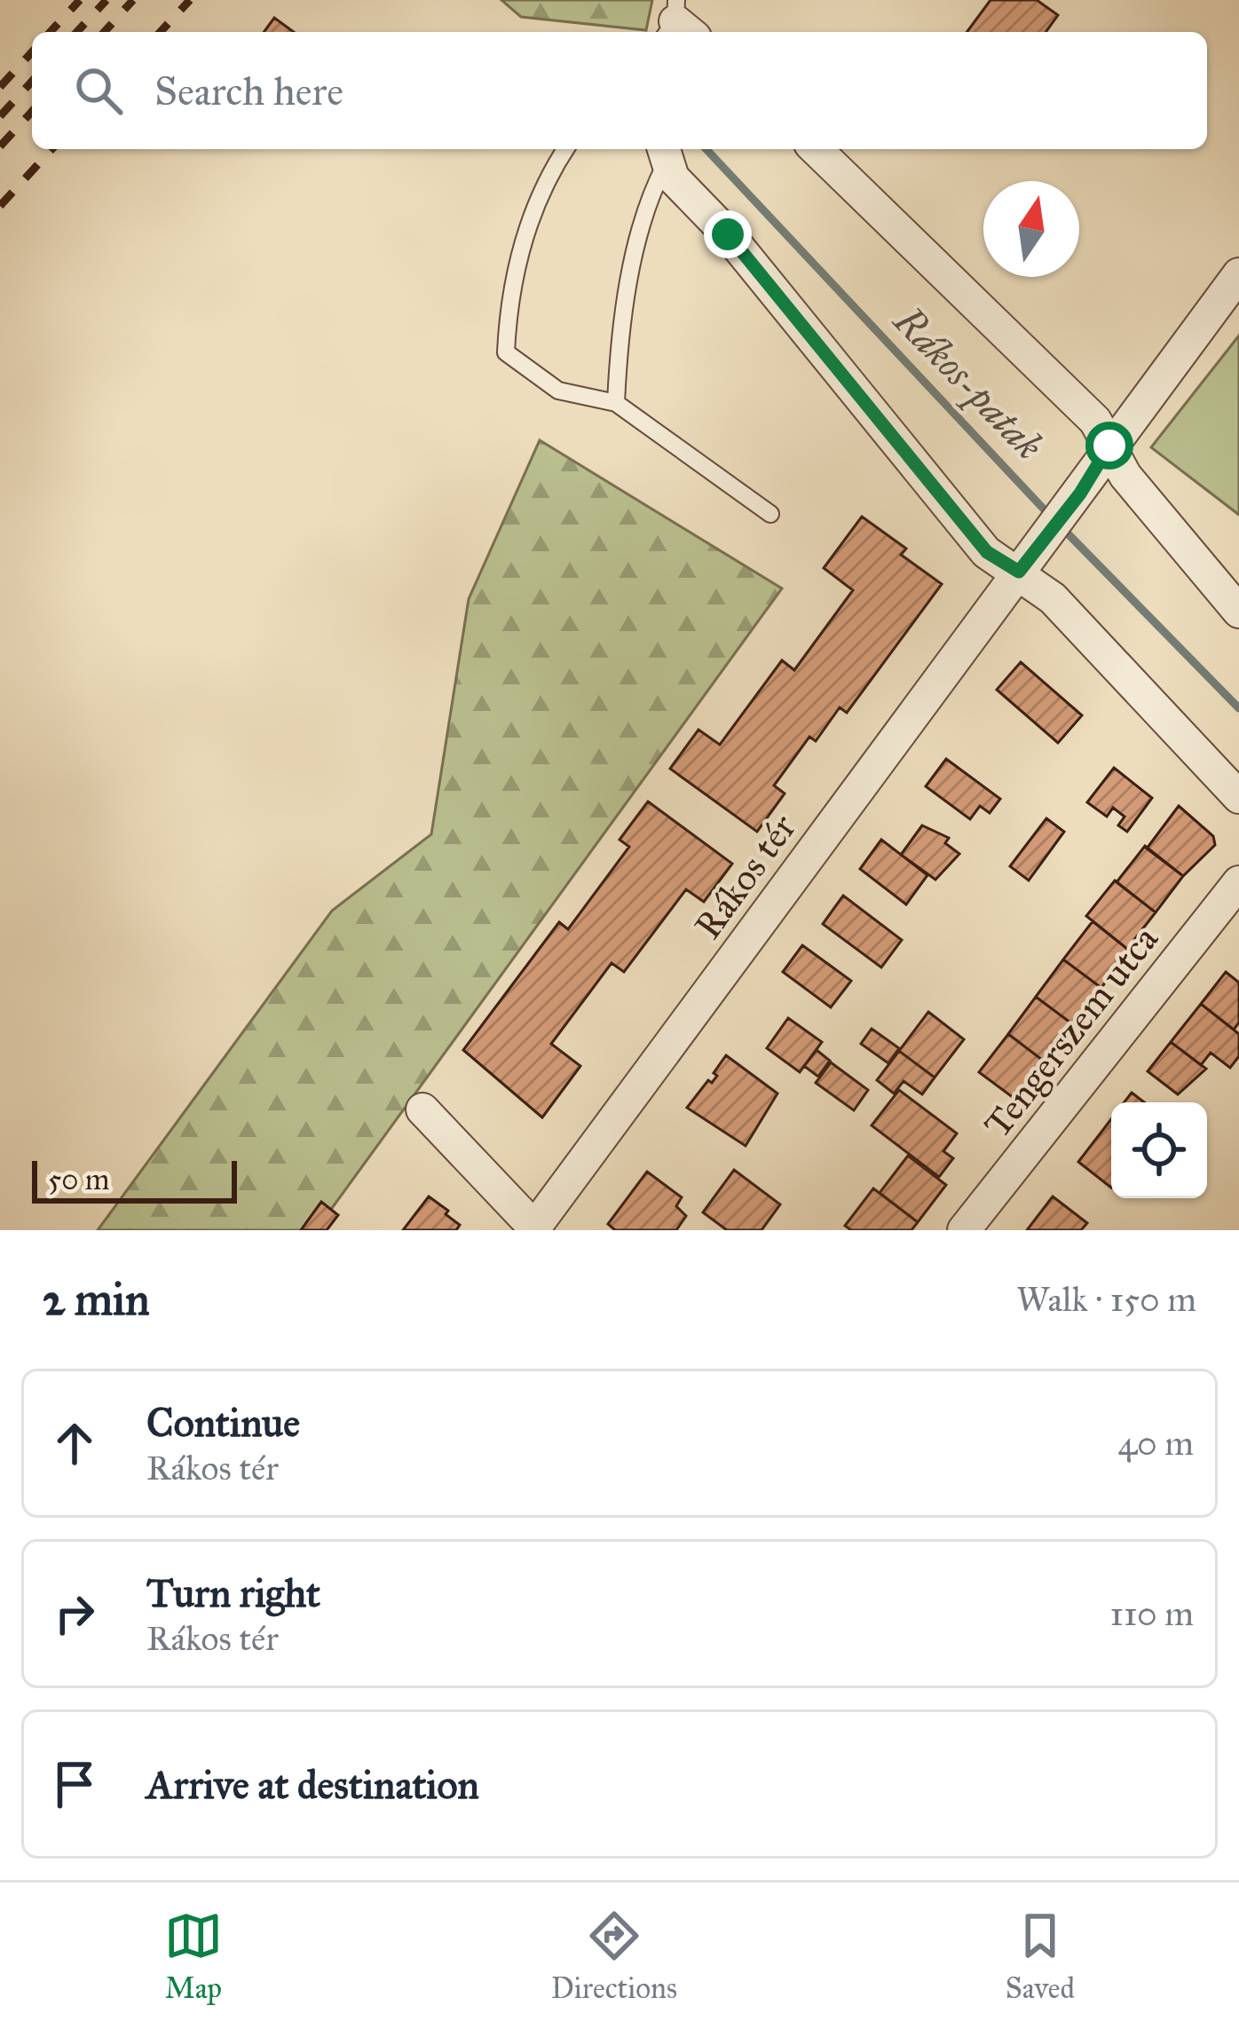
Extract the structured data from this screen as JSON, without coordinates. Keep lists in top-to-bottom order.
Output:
{
  "streets": {
    "street": ["Rákos tér", "Tengerszem utca"]
  },
  "water": ["Rákos-patak"],
  "scale_bar": "50 m",
  "north": "top",
  "page": {
    "search": "Search here",
    "scale": "50 m",
    "heading": ["2 min", "Walk · 150 m"],
    "list": [
      ["Continue", "Rákos tér", "40 m"],
      ["Turn right", "Rákos tér", "110 m"],
      "Arrive at destination"
    ],
    "nav": ["Map", "Directions", "Saved"]
  }
}
